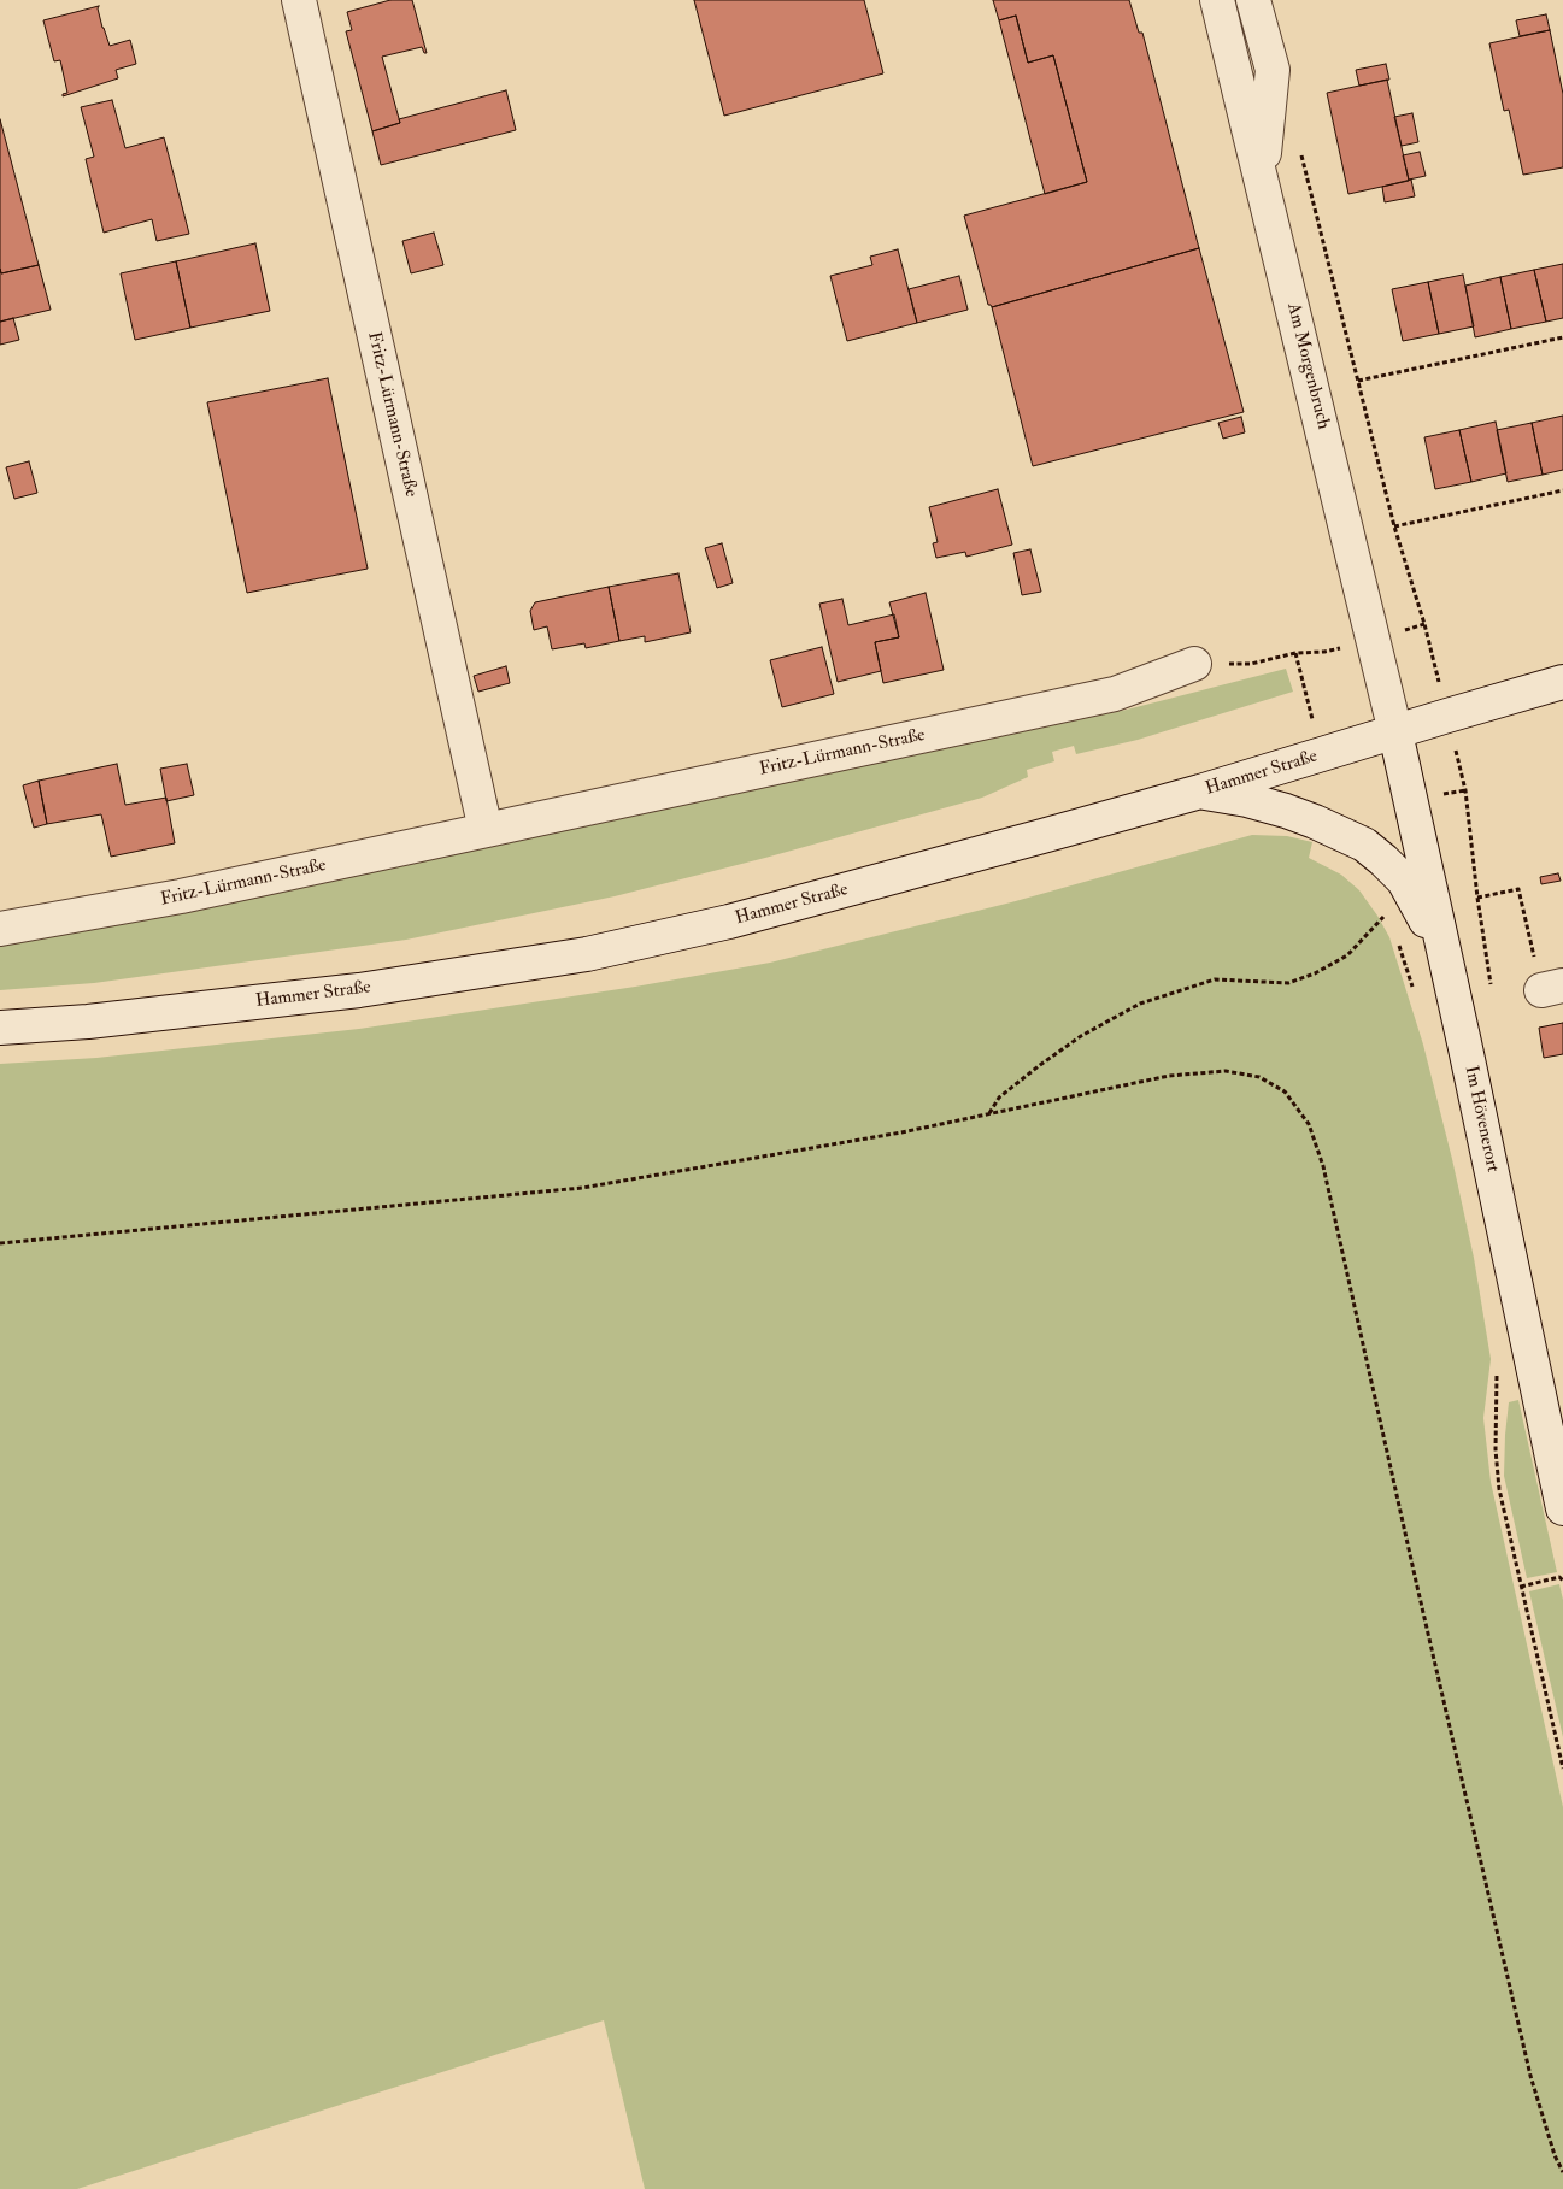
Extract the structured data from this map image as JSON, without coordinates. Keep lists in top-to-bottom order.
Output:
{
  "streets": {
    "street": [
      "Am Morgenbruch",
      "Fritz-Lürmann-Straße",
      "Hammer Straße",
      "Im Hövenerort"
    ]
  },
  "crossings": [
    ["Am Morgenbruch", "Hammer Straße"],
    ["Am Morgenbruch", "Im Hövenerort"],
    ["Hammer Straße", "Im Hövenerort"]
  ]
}
